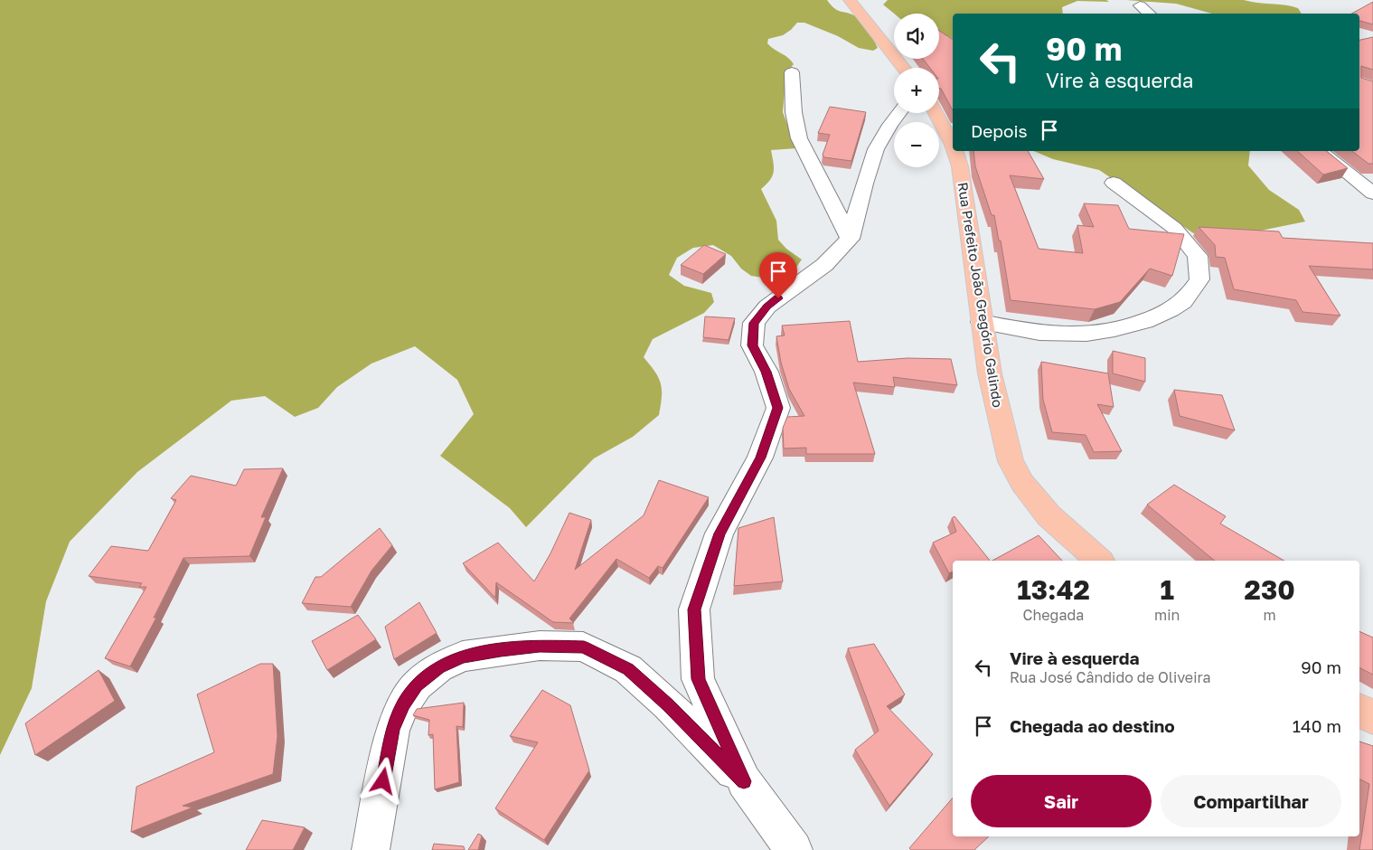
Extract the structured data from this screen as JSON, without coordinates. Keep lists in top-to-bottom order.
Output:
{
  "streets": {
    "main road": ["Rua Prefeito João Gregório Galindo"]
  },
  "page": {
    "map_buttons": ["+", "−"],
    "turn": ["90 m", "Vire à esquerda"],
    "then": "Depois",
    "eta": [
      "13:42",
      "Chegada",
      "1",
      "min",
      "230",
      "m"
    ],
    "list": [
      {
        "name": "Vire à esquerda",
        "note": "Rua José Cândido de Oliveira",
        "value": "90 m"
      },
      {
        "name": "Chegada ao destino",
        "value": "140 m"
      }
    ],
    "buttons": ["Sair", "Compartilhar"]
  }
}
